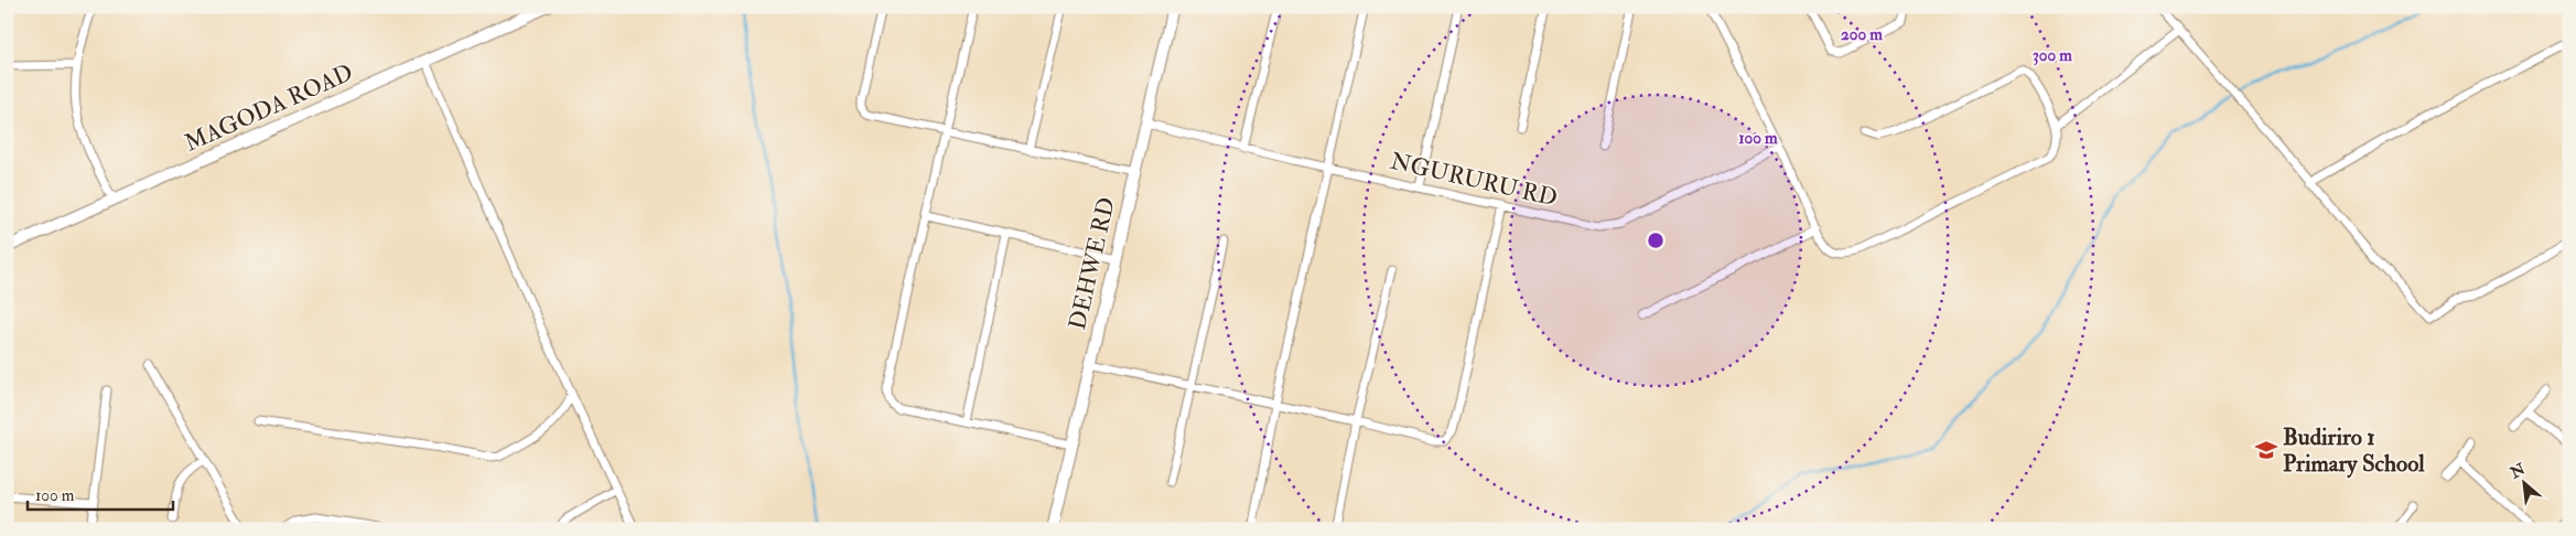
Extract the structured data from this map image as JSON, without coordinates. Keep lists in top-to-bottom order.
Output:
{
  "streets": {
    "street": ["MAGODA ROAD", "NGURURU RD", "DEHWE RD"]
  },
  "crossings": [
    ["NGURURU RD", "DEHWE RD"]
  ],
  "places": {
    "school or university": ["Budiriro 1 Primary School"]
  },
  "scale_bar": "100 m",
  "north": "top left",
  "rings": ["200 m", "300 m", "100 m"]
}
